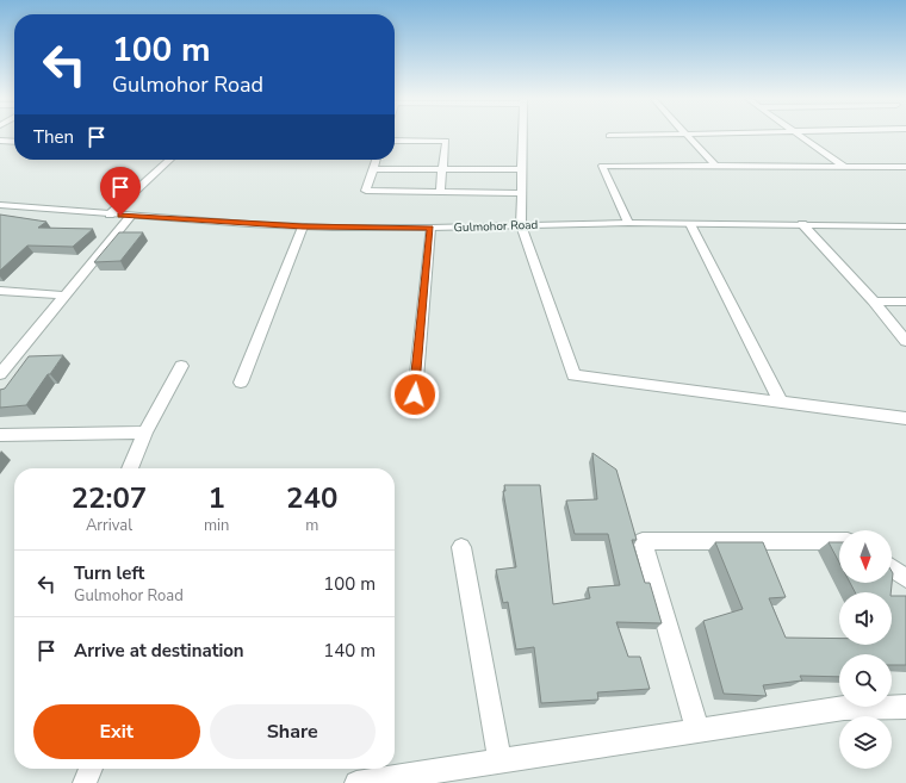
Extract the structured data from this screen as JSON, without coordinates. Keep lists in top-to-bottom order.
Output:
{
  "streets": {
    "street": ["Gulmohor Road"]
  },
  "north": "bottom",
  "page": {
    "turn": ["100 m", "Gulmohor Road"],
    "then": "Then",
    "eta": [
      "22:07",
      "Arrival",
      "1",
      "min",
      "240",
      "m"
    ],
    "list": [
      {
        "name": "Turn left",
        "note": "Gulmohor Road",
        "value": "100 m"
      },
      {
        "name": "Arrive at destination",
        "value": "140 m"
      }
    ],
    "buttons": ["Exit", "Share"]
  }
}
